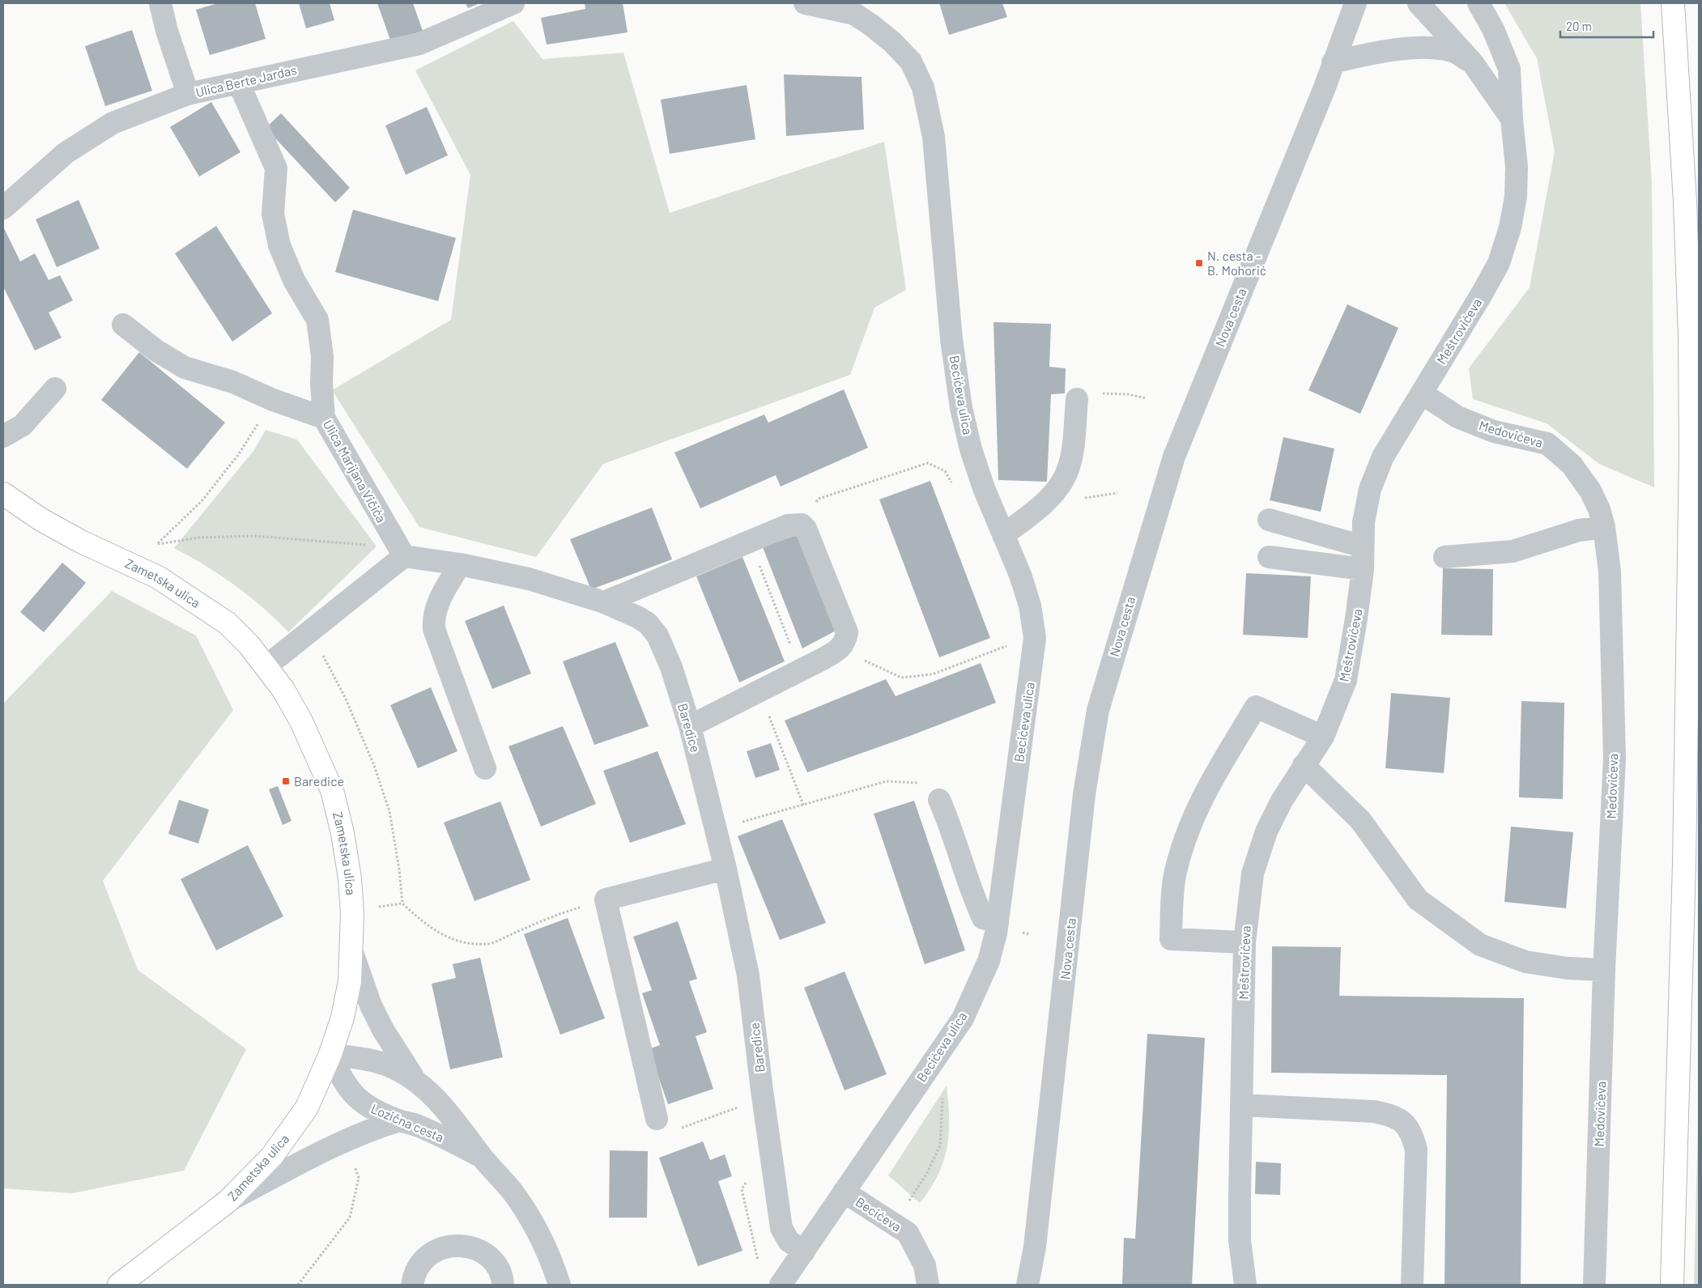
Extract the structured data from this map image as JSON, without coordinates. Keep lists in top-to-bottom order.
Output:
{
  "streets": {
    "main road": ["Zametska ulica"],
    "street": [
      "Ulica Berte Jardas",
      "Nova cesta",
      "Meštrovićeva",
      "Becićeva ulica",
      "Medovićeva",
      "Ulica Marijana Vičića",
      "Baredice",
      "Lozična cesta",
      "Becićeva"
    ]
  },
  "crossings": [
    ["Ulica Berte Jardas", "Ulica Marijana Vičića"],
    ["Nova cesta", "Meštrovićeva"],
    ["Meštrovićeva", "Medovićeva"],
    ["Becićeva ulica", "Baredice"],
    ["Becićeva ulica", "Becićeva"],
    ["Ulica Marijana Vičića", "Baredice"],
    ["Zametska ulica", "Lozična cesta"]
  ],
  "places": {
    "transit": ["N. cesta - B. Mohorić", "Baredice"]
  },
  "scale_bar": "20 m"
}
